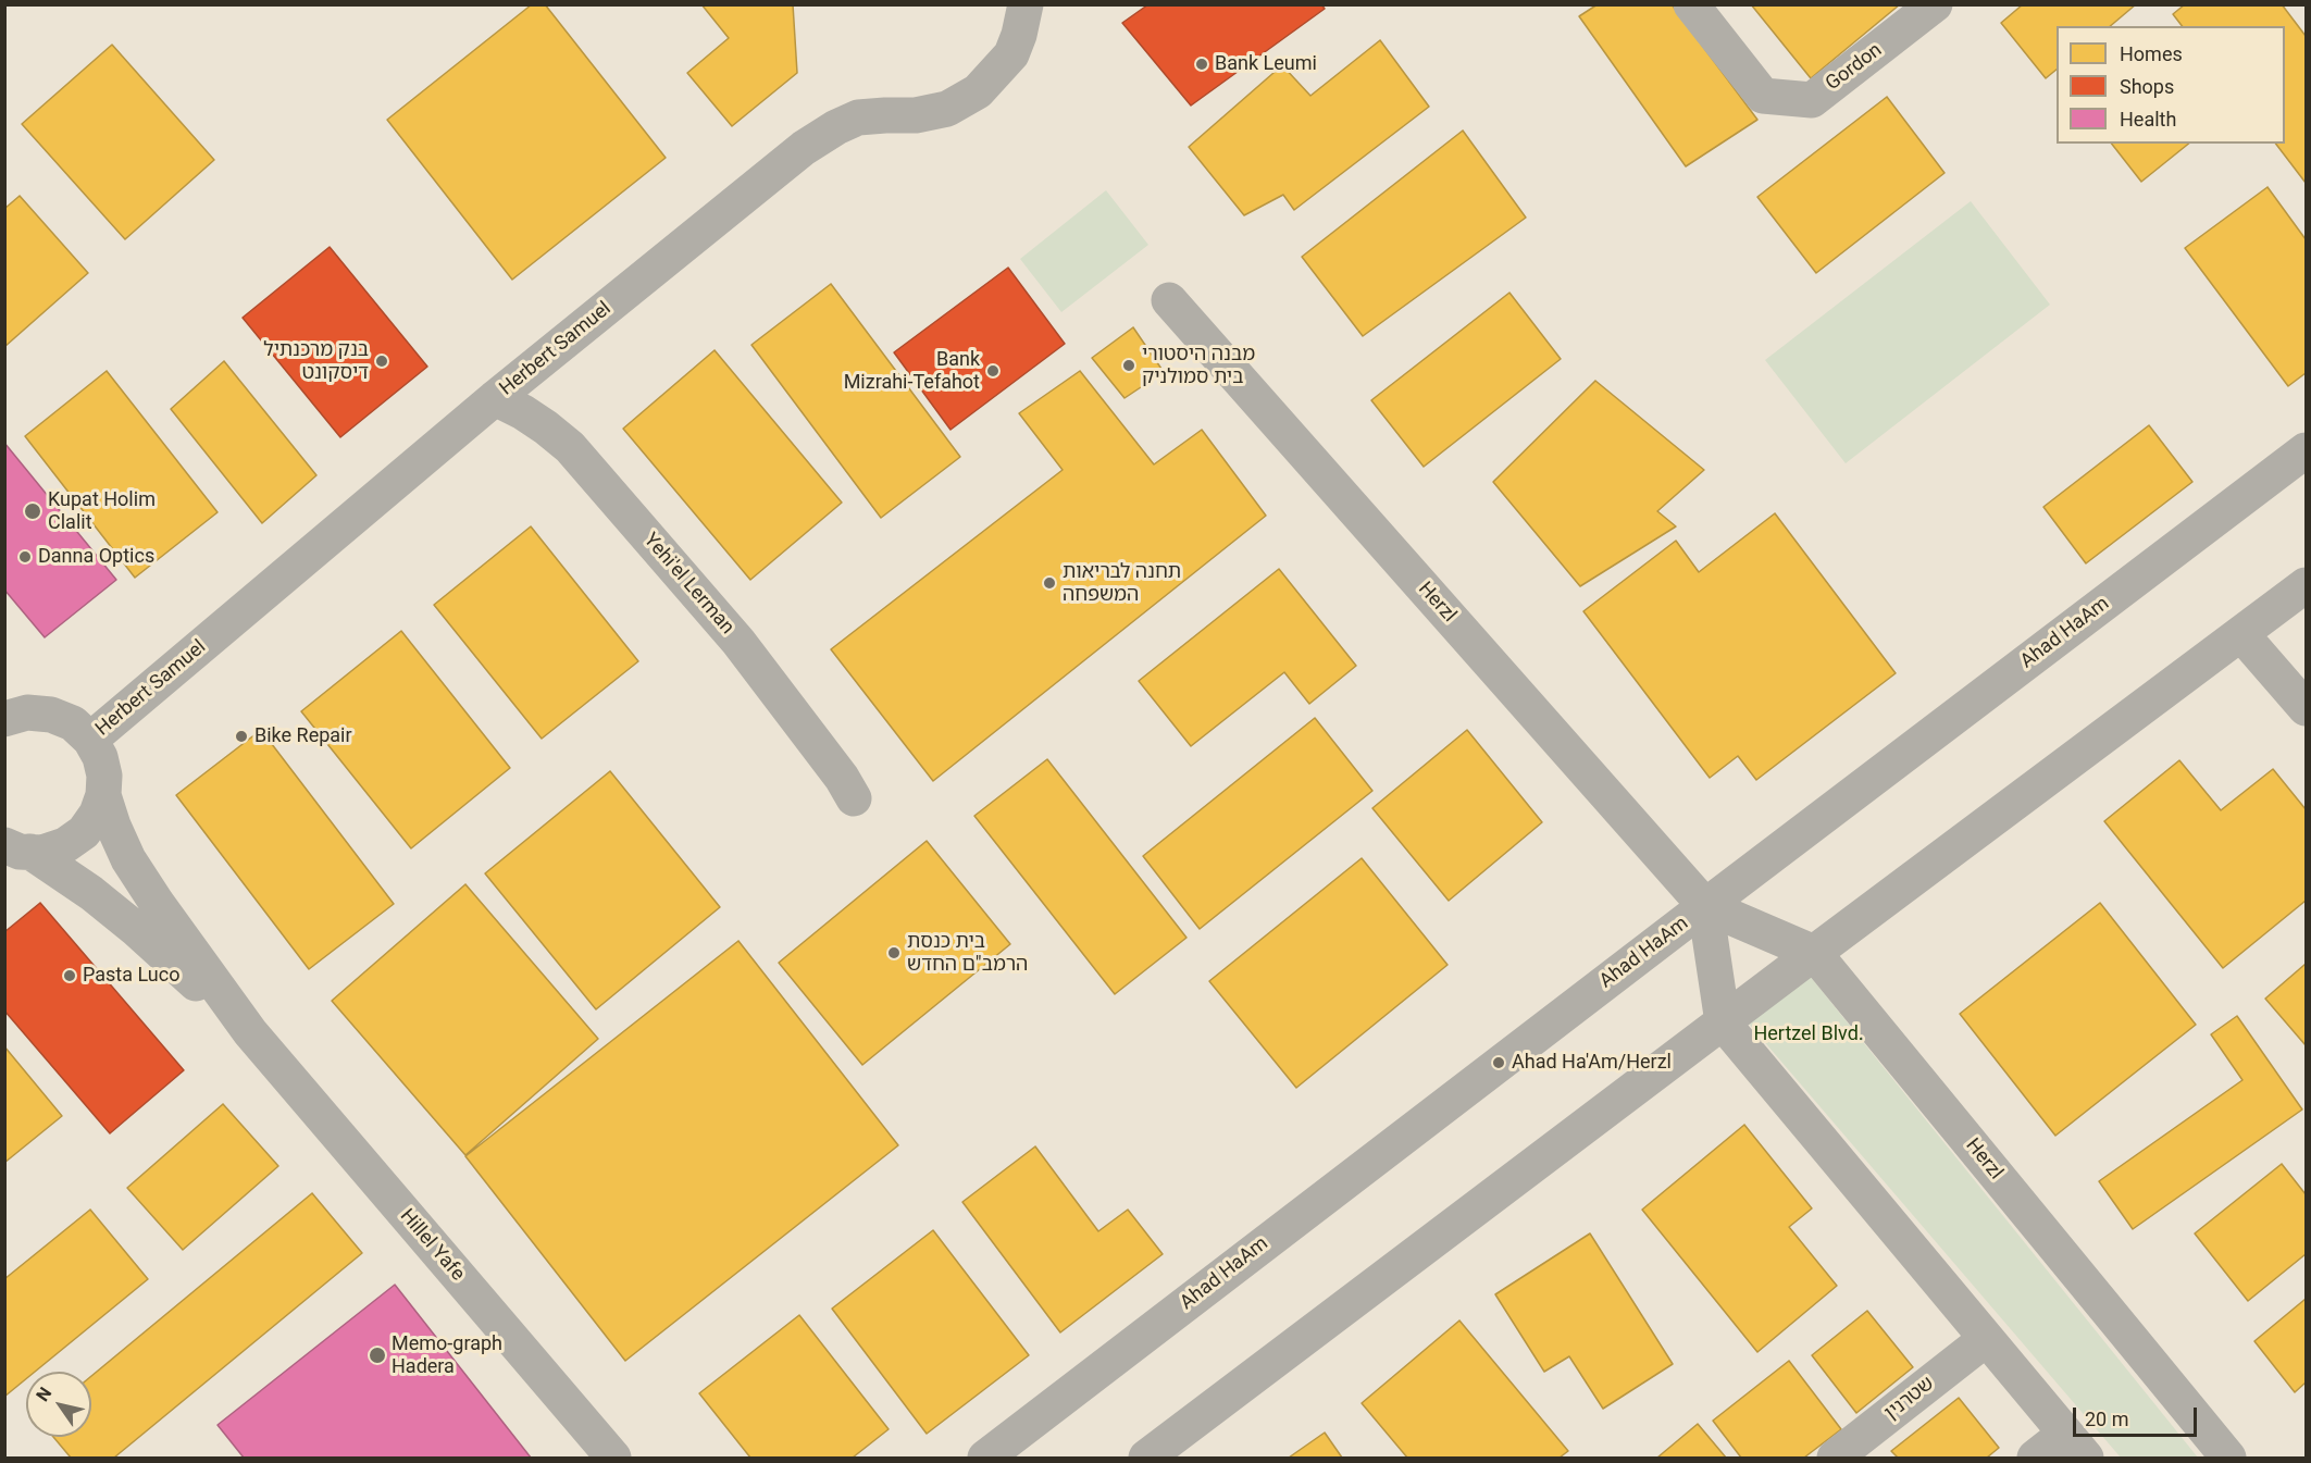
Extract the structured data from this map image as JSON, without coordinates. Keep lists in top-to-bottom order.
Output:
{
  "streets": {
    "street": [
      "Gordon",
      "Herbert Samuel",
      "Yehi'el Lerman",
      "Herzl",
      "Ahad HaAm",
      "Hillel Yafe",
      "שטרנין"
    ]
  },
  "crossings": [
    ["Herbert Samuel", "Yehi'el Lerman"],
    ["Herzl", "Ahad HaAm"]
  ],
  "parks": ["Hertzel Blvd."],
  "places": [
    "Bank Leumi",
    "בנק מרכנתיל דיסקונט",
    "מבנה היסטורי בית סמולניק",
    "Bank Mizrahi-Tefahot",
    "Kupat Holim Clalit",
    "Danna Optics",
    "תחנה לבריאות המשפחה",
    "Bike Repair",
    "בית כנסת הרמב\"ם החדש",
    "Pasta Luco",
    "Ahad Ha'Am/Herzl",
    "Memo-graph Hadera"
  ],
  "legend": ["Homes", "Shops", "Health"],
  "scale_bar": "20 m",
  "north": "top left"
}
